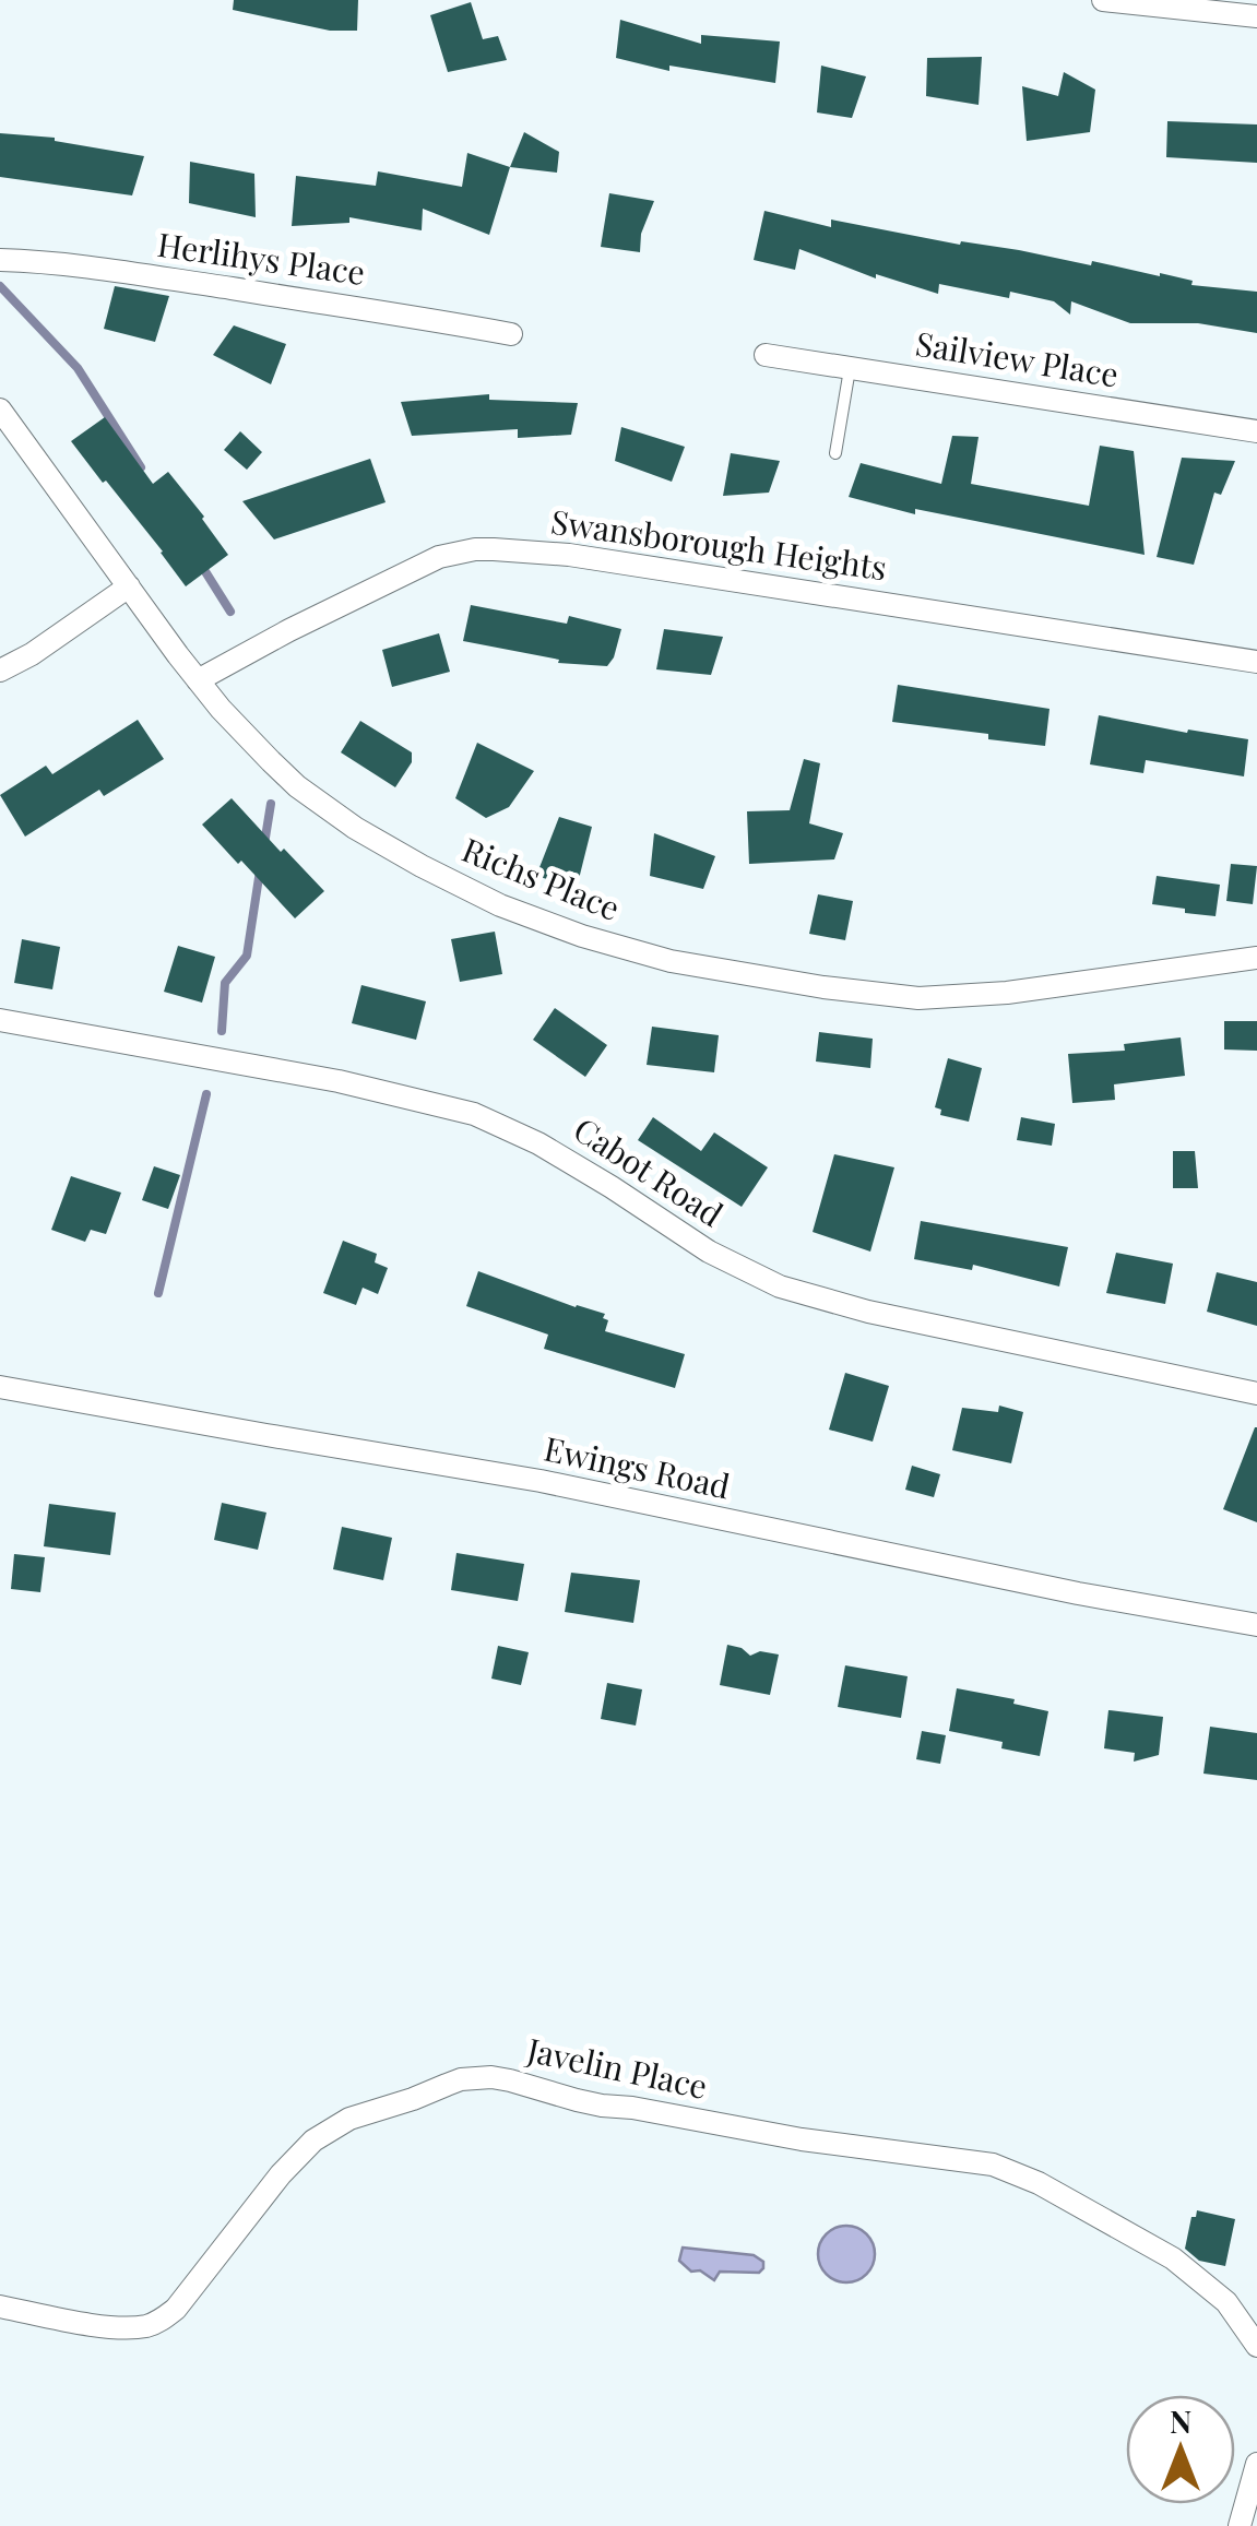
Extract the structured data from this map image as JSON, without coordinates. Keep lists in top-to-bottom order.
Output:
{
  "streets": {
    "street": [
      "Herlihys Place",
      "Sailview Place",
      "Swansborough Heights",
      "Richs Place",
      "Cabot Road",
      "Ewings Road",
      "Javelin Place"
    ]
  },
  "crossings": [
    ["Swansborough Heights", "Richs Place"]
  ],
  "north": "top"
}
